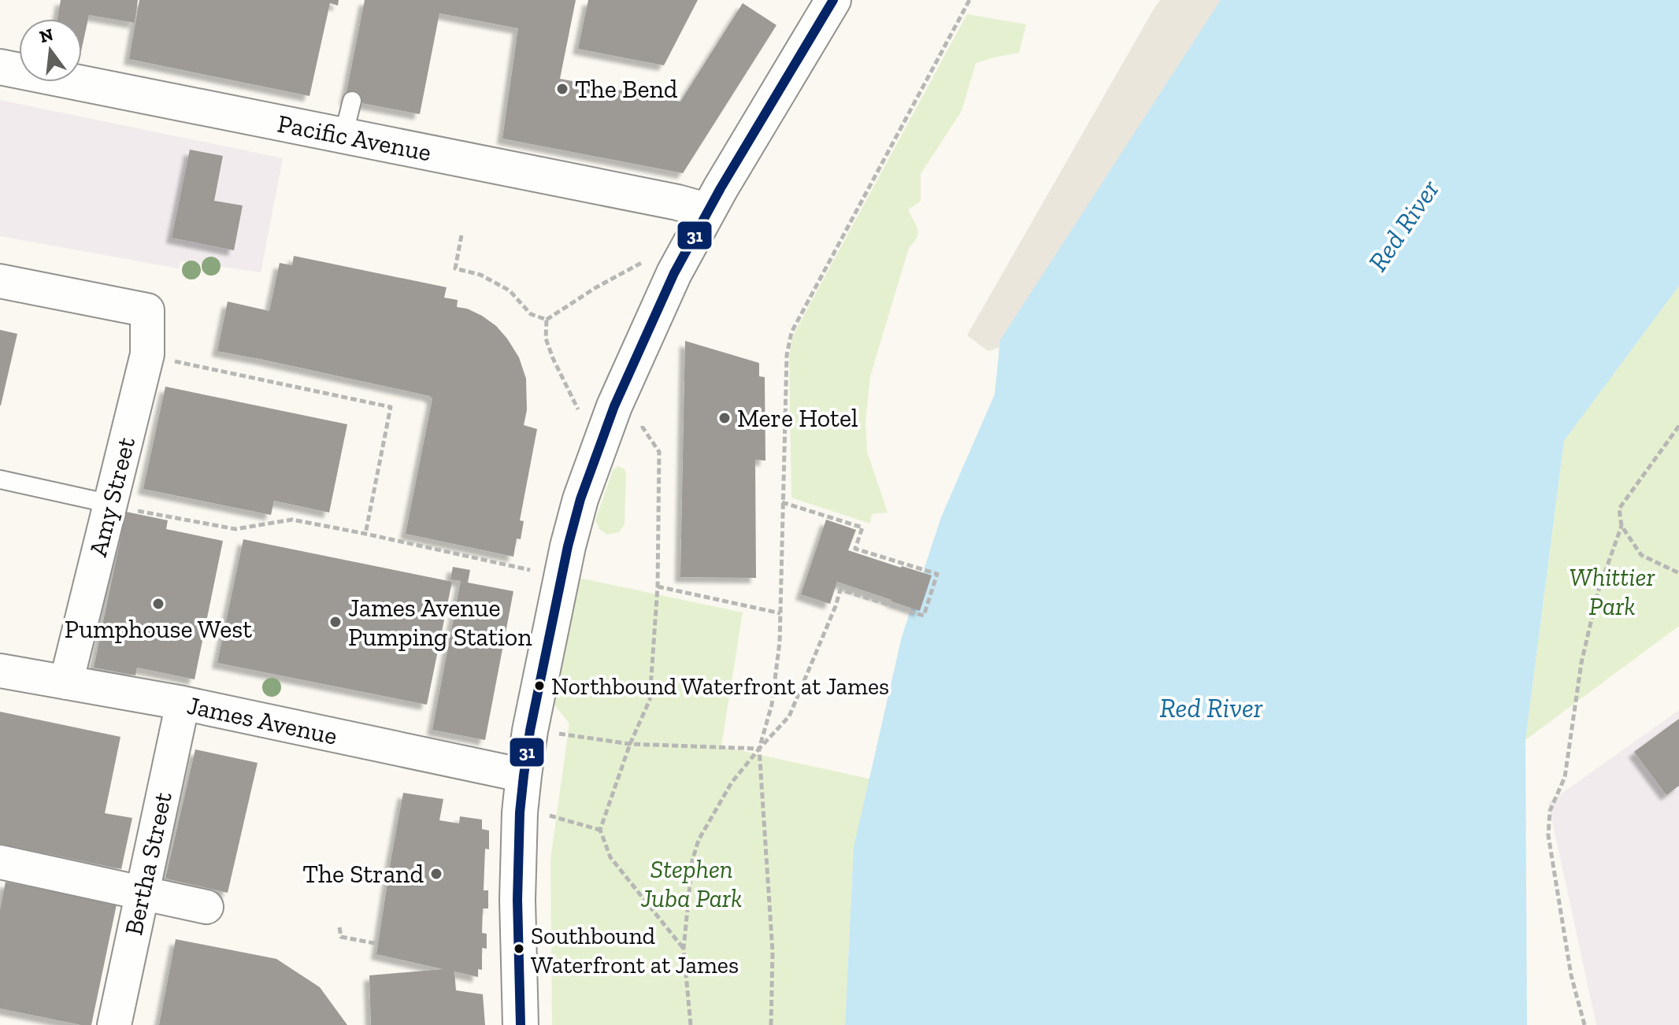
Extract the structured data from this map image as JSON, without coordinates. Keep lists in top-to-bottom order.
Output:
{
  "streets": {
    "street": [
      "Pacific Avenue",
      "Amy Street",
      "James Avenue",
      "Bertha Street"
    ]
  },
  "crossings": [
    ["Amy Street", "James Avenue"],
    ["James Avenue", "Bertha Street"]
  ],
  "water": ["Red River"],
  "parks": ["Whittier Park", "Stephen Juba Park"],
  "places": [
    "The Bend",
    "Mere Hotel",
    "Pumphouse West",
    "James Avenue Pumping Station",
    "Northbound Waterfront at James",
    "The Strand",
    "Southbound Waterfront at James"
  ],
  "lines": ["transit line 31"],
  "north": "top"
}
